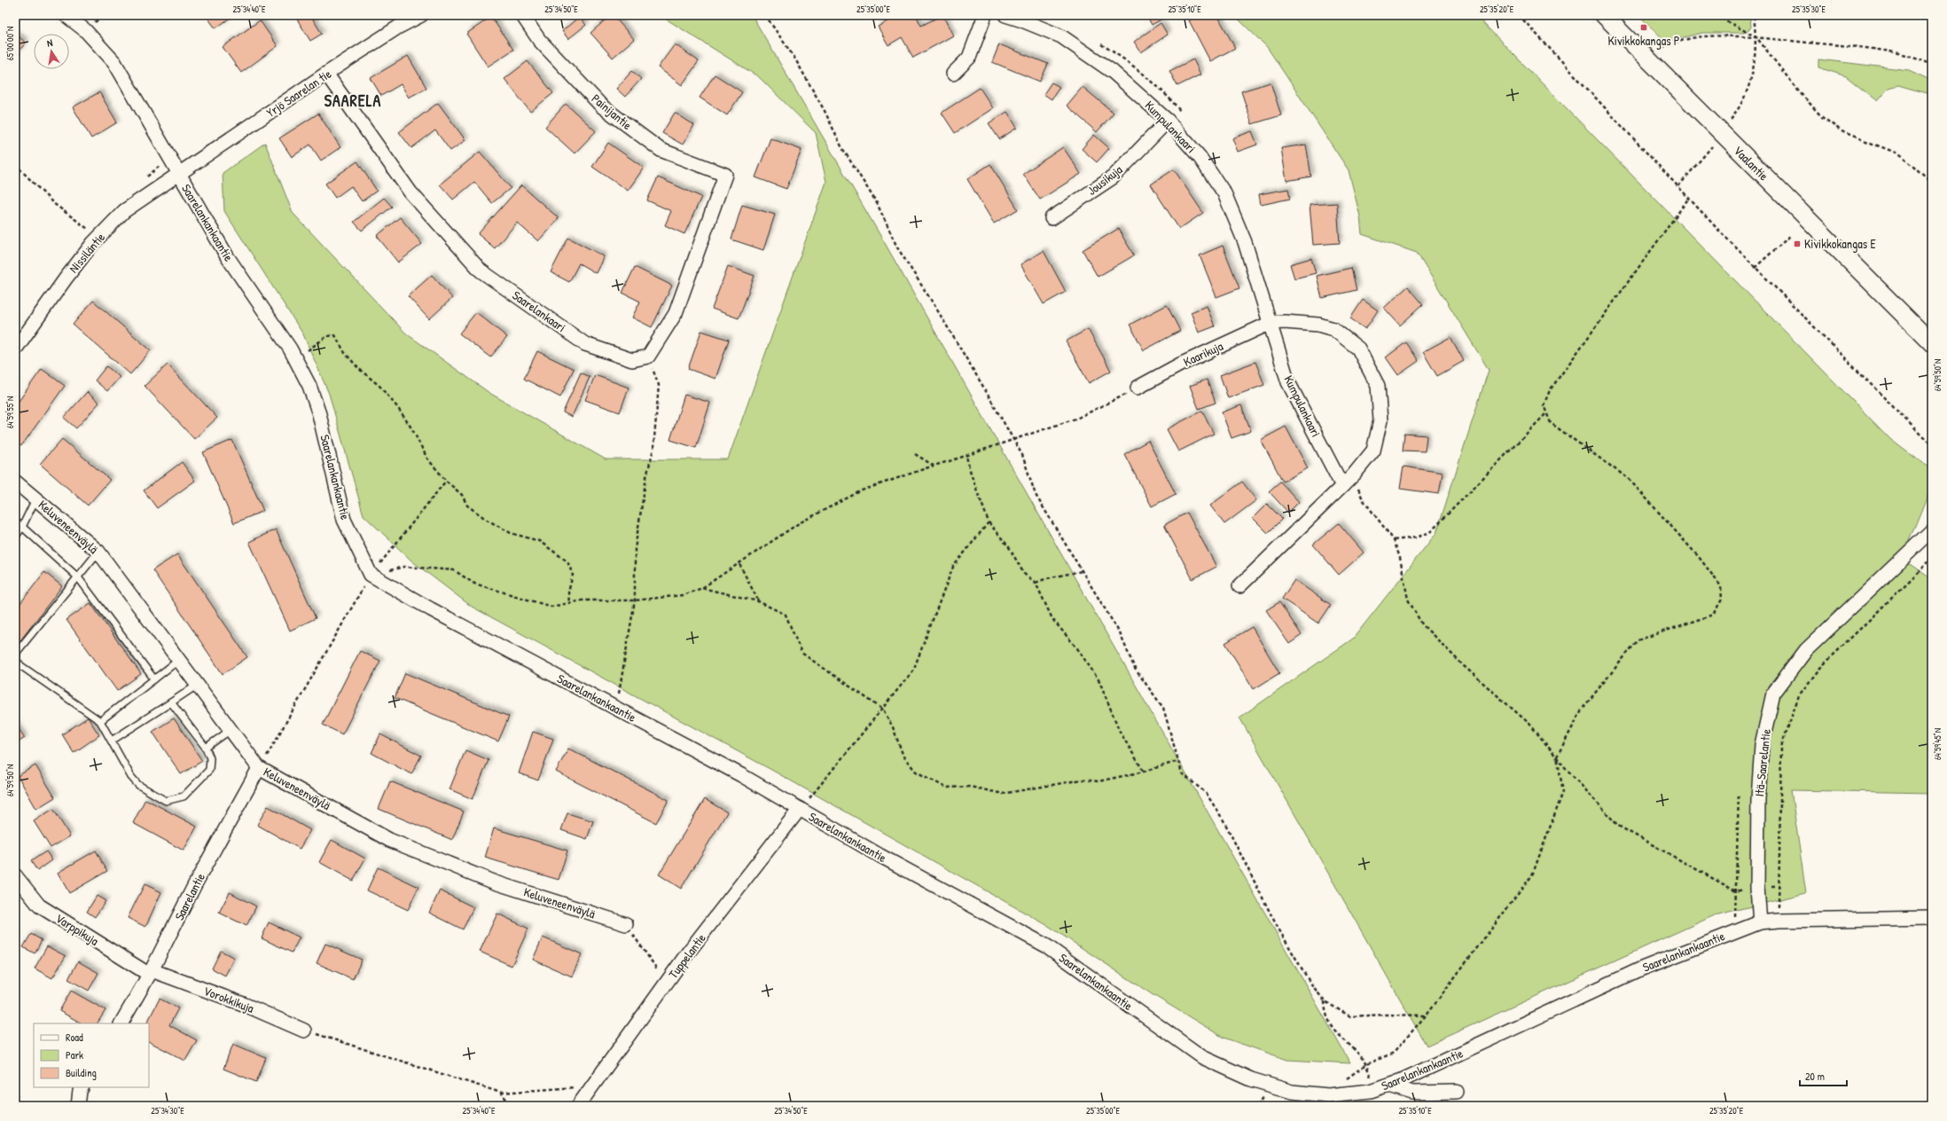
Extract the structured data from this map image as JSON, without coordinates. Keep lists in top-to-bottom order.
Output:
{
  "streets": {
    "street": [
      "Yrjö Saarelan tie",
      "Painijantie",
      "Kumpulankaari",
      "Vaalantie",
      "Jousikuja",
      "Saarelankankaantie",
      "Nissiläntie",
      "Saarelankaari",
      "Kaarikuja",
      "Keluveneenväylä",
      "Itä-Saarelantie",
      "Saarelantie",
      "Varppikuja",
      "Tuppelantie",
      "Vorokkikuja"
    ]
  },
  "crossings": [
    ["Yrjö Saarelan tie", "Saarelankankaantie"],
    ["Yrjö Saarelan tie", "Nissiläntie"],
    ["Yrjö Saarelan tie", "Saarelankaari"],
    ["Painijantie", "Saarelankaari"],
    ["Kumpulankaari", "Jousikuja"],
    ["Kumpulankaari", "Kaarikuja"],
    ["Saarelankankaantie", "Nissiläntie"],
    ["Saarelankankaantie", "Itä-Saarelantie"],
    ["Saarelankankaantie", "Tuppelantie"],
    ["Keluveneenväylä", "Saarelantie"],
    ["Saarelantie", "Varppikuja"],
    ["Saarelantie", "Vorokkikuja"],
    ["Varppikuja", "Vorokkikuja"]
  ],
  "districts": ["SAARELA"],
  "places": {
    "transit": ["Kivikkokangas P", "Kivikkokangas E"]
  },
  "legend": ["Road", "Park", "Building"],
  "scale_bar": "20 m",
  "north": "top",
  "coordinates": [
    "25°34'40\"E",
    "25°34'50\"E",
    "25°35'00\"E",
    "25°35'10\"E",
    "25°35'20\"E",
    "25°35'30\"E",
    "65°00'00\"N",
    "64°59'50\"N",
    "64°59'55\"N",
    "64°59'45\"N",
    "25°34'30\"E"
  ]
}
